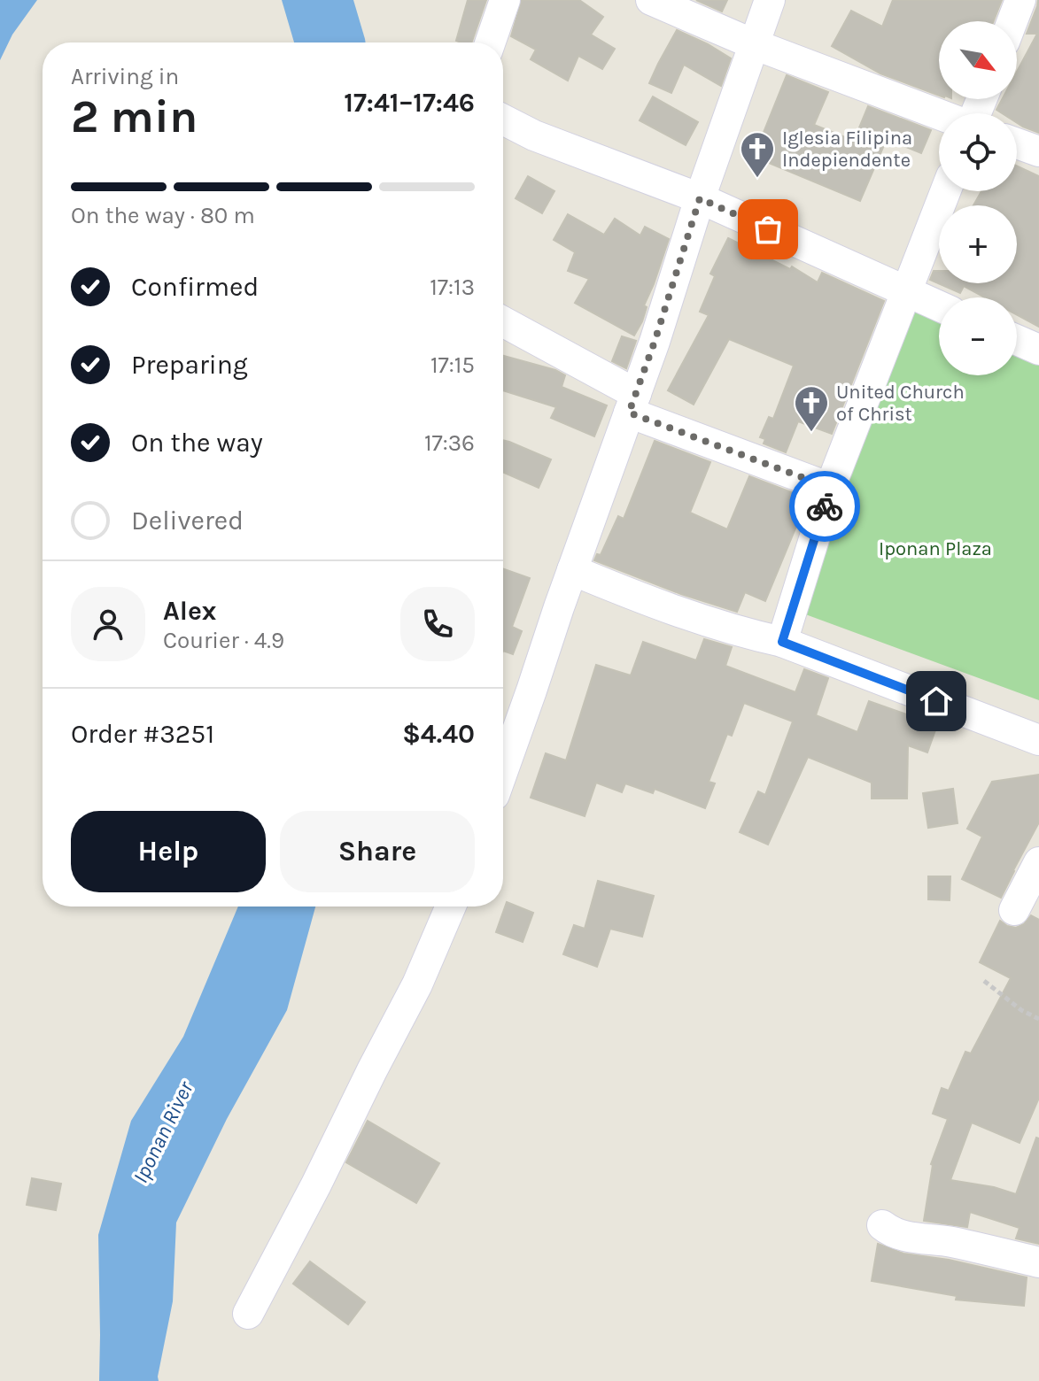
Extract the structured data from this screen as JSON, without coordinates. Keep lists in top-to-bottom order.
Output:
{
  "water": ["Iponan River"],
  "parks": ["Iponan Plaza"],
  "places": {
    "church": ["Iglesia Filipina Indepiendente", "United Church of Christ"]
  },
  "north": "bottom right",
  "page": {
    "map_buttons": ["+", "−"],
    "heading": ["2 min", "Arriving in", "17:41–17:46"],
    "panel": [
      "Alex",
      "Courier · 4.9",
      "Order #3251",
      "$4.40"
    ],
    "bar": "On the way · 80 m",
    "list": [
      ["Confirmed", "17:13"],
      ["Preparing", "17:15"],
      ["On the way", "17:36"],
      "Delivered"
    ],
    "buttons": ["Help", "Share"]
  }
}
